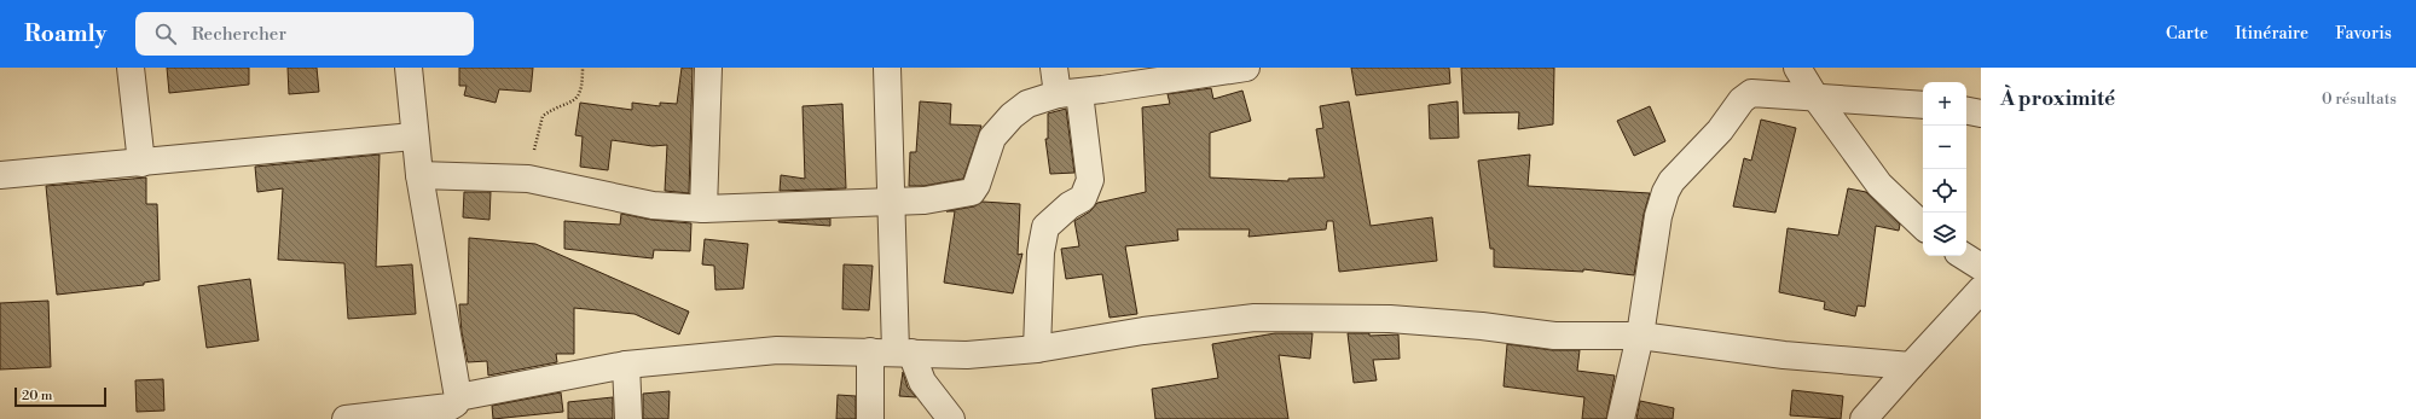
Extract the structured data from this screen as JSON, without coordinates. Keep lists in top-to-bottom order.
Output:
{
  "scale_bar": "20 m",
  "page": {
    "header": "Roamly",
    "search": "Rechercher",
    "nav": ["Carte", "Itinéraire", "Favoris"],
    "heading": ["À proximité", "0 résultats"],
    "map_buttons": ["+", "−"],
    "scale": "20 m"
  }
}
